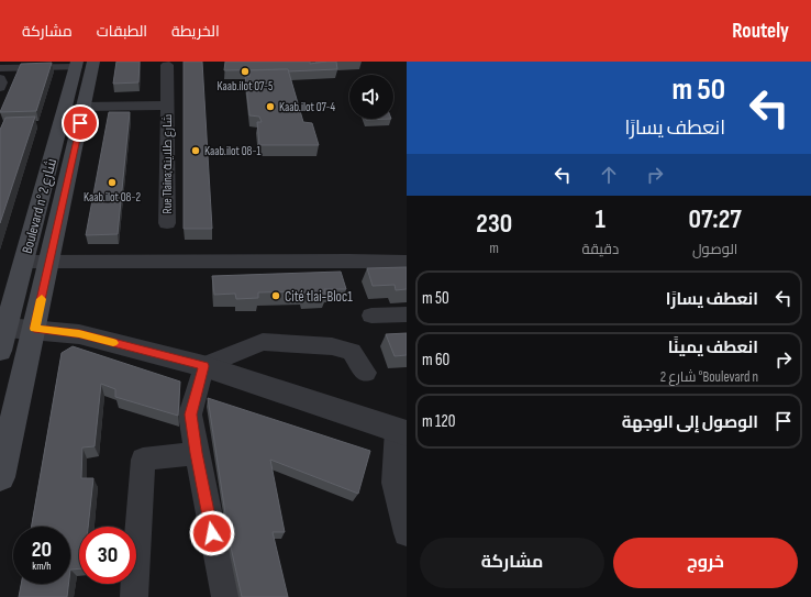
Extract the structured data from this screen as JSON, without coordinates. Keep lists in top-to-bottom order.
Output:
{
  "streets": {
    "main road": ["Boulevard n° شارع 2"],
    "street": ["Rue Tlaina;شارع طلاينة"]
  },
  "crossings": [
    ["Rue Tlaina;شارع طلاينة", "Boulevard n° شارع 2"]
  ],
  "places": [
    "Kaab.ilot 07-5",
    "Kaab.ilot 07-4",
    "Kaab.ilot 08-1",
    "Kaab.ilot 08-2",
    "Cité tlai-Bloc1"
  ],
  "page": {
    "header": "Routely",
    "nav": ["الخريطة", "الطبقات", "مشاركة"],
    "turn": ["50 m", "انعطف يسارًا"],
    "eta": [
      "07:27",
      "الوصول",
      "1",
      "دقيقة",
      "230",
      "m"
    ],
    "list": [
      {
        "name": "انعطف يسارًا",
        "value": "50 m"
      },
      {
        "name": "انعطف يمينًا",
        "note": "Boulevard n° شارع 2",
        "value": "60 m"
      },
      {
        "name": "الوصول إلى الوجهة",
        "value": "120 m"
      }
    ],
    "speed": "20 km/h",
    "limit": "30",
    "buttons": ["خروج", "مشاركة"]
  }
}
